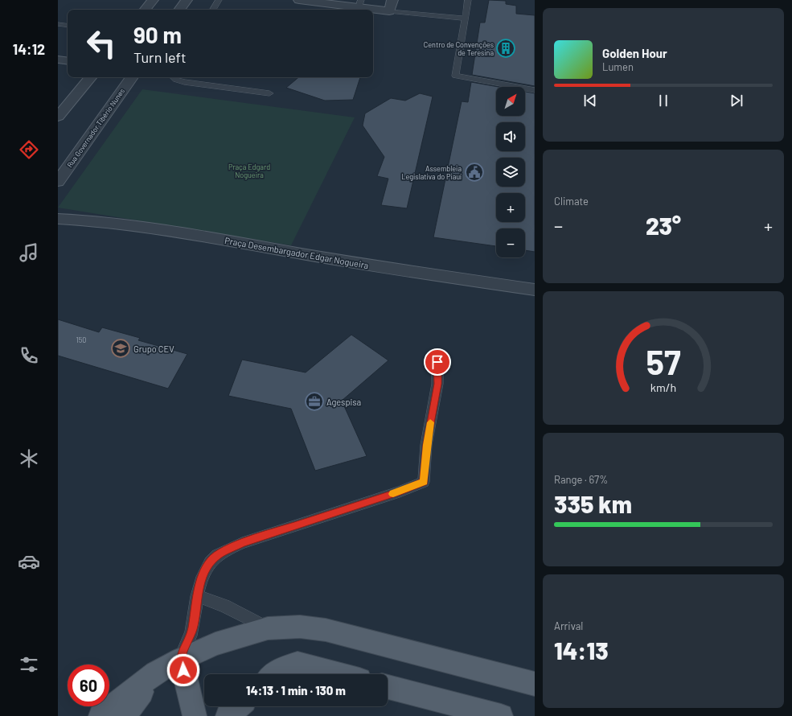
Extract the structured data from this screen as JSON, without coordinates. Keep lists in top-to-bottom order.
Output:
{
  "streets": {
    "street": ["Rua Governador Tibério Nunes", "Praça Desembargador Edgar Nogueira"]
  },
  "parks": ["Praça Edgard Nogueira"],
  "places": {
    "building": ["Centro de Convenções de Teresina"],
    "public building": ["Assembleia Legislativa do Piauí"],
    "school or university": ["Grupo CEV"],
    "office": ["Agespisa"]
  },
  "house_numbers": ["150"],
  "north": "top right",
  "page": {
    "tabs": "14:12",
    "turn": ["90 m", "Turn left"],
    "song": ["Golden Hour", "Lumen"],
    "map_buttons": ["+", "−"],
    "tile": [
      "Climate",
      ["Range · 67%", "335 km"],
      ["Arrival", "14:13"]
    ],
    "heat": ["−", "23°", "+"],
    "limit": "60",
    "trip": "14:13 · 1 min · 130 m",
    "gauge": ["57", "km/h"]
  }
}
